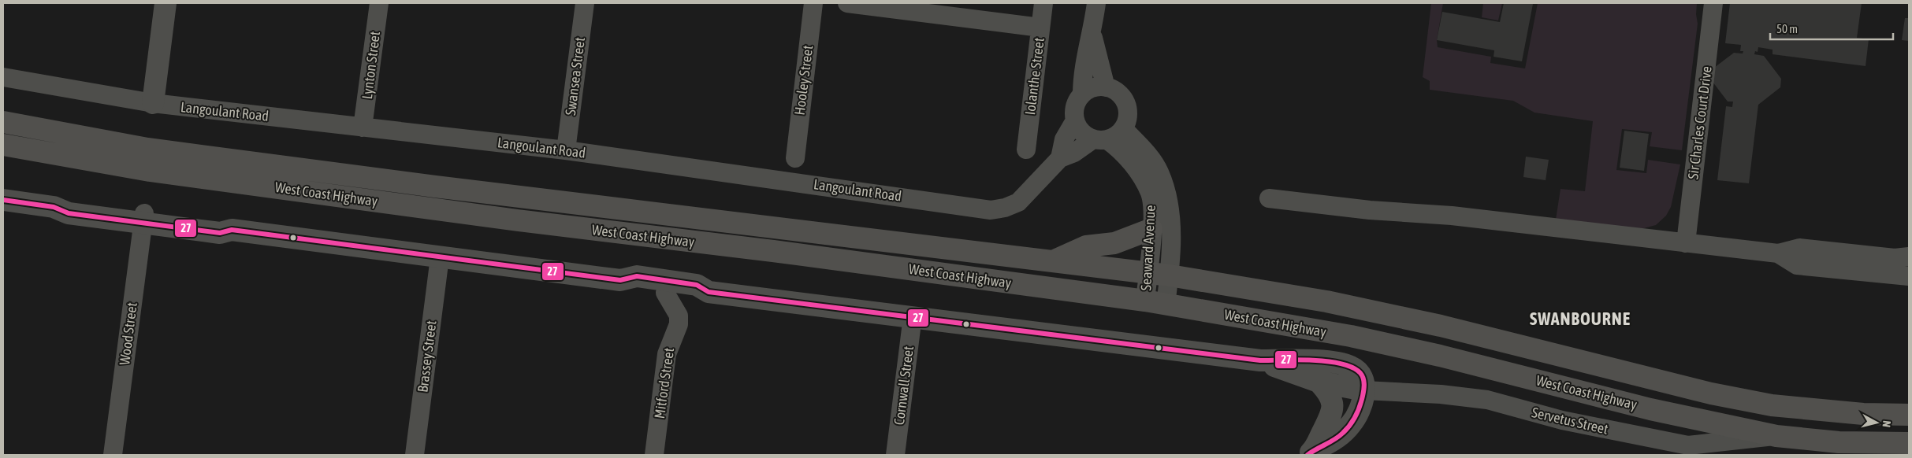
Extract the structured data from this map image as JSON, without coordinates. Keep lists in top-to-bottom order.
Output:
{
  "streets": {
    "highway": ["West Coast Highway"],
    "street": [
      "Lynton Street",
      "Swansea Street",
      "Iolanthe Street",
      "Hooley Street",
      "Langoulant Road",
      "Sir Charles Court Drive",
      "Seaward Avenue",
      "Wood Street",
      "Brassey Street",
      "Mitford Street",
      "Cornwall Street",
      "Servetus Street"
    ]
  },
  "crossings": [
    ["Lynton Street", "Langoulant Road"],
    ["Swansea Street", "Langoulant Road"],
    ["Langoulant Road", "Seaward Avenue"],
    ["West Coast Highway", "Seaward Avenue"],
    ["West Coast Highway", "Servetus Street"],
    ["Wood Street", "Servetus Street"],
    ["Brassey Street", "Servetus Street"],
    ["Mitford Street", "Servetus Street"],
    ["Cornwall Street", "Servetus Street"]
  ],
  "districts": ["SWANBOURNE"],
  "lines": ["transit line 27"],
  "scale_bar": "50 m",
  "north": "right"
}
